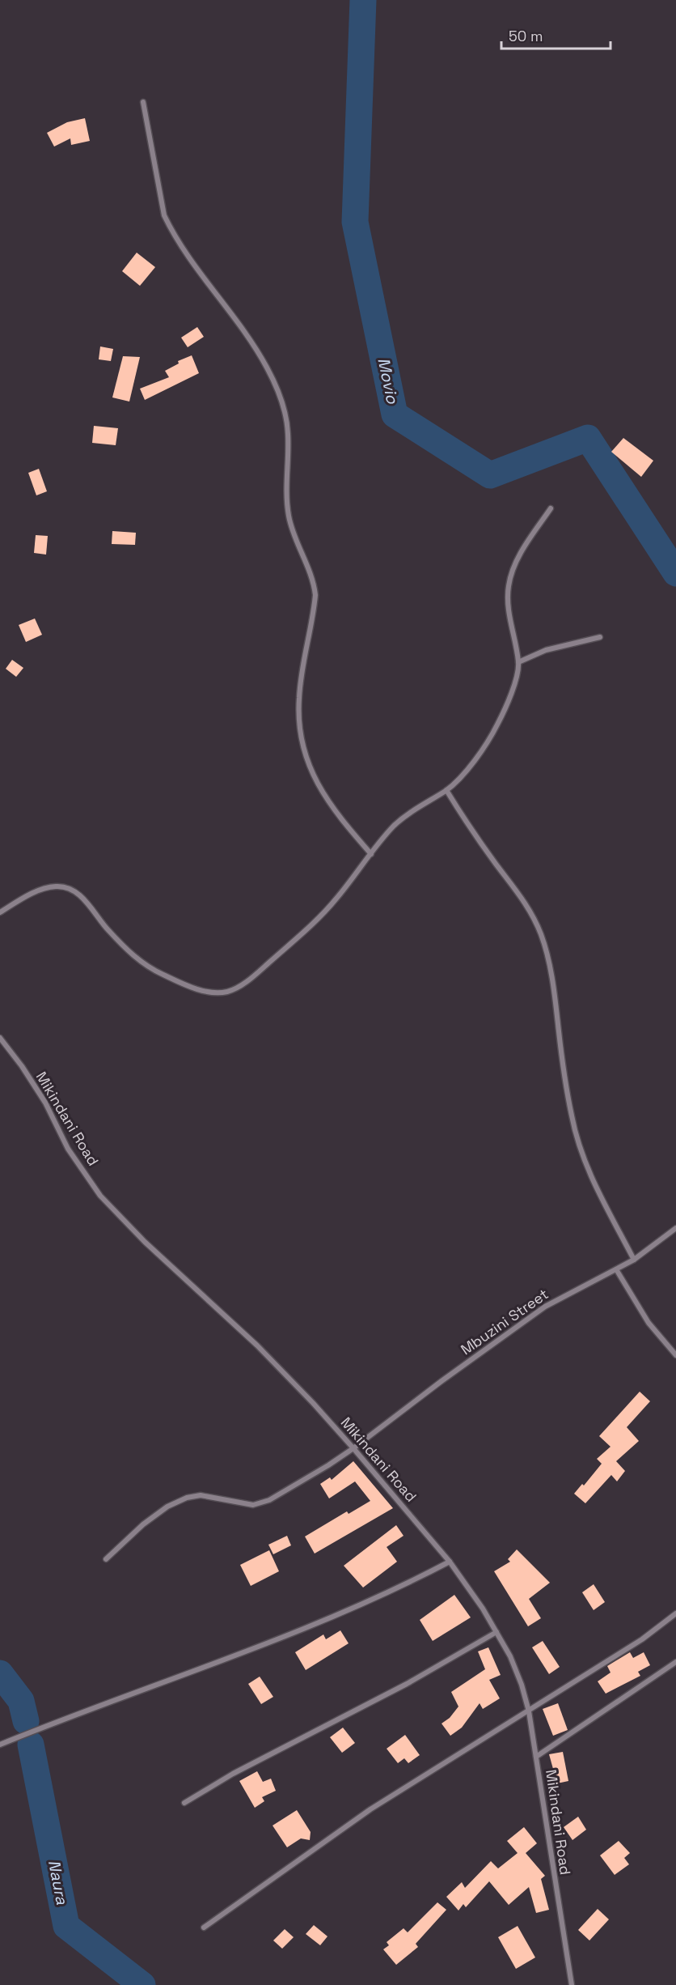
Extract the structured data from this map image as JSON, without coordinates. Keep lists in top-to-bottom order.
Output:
{
  "streets": {
    "street": ["Mikindani Road", "Mbuzini Street"]
  },
  "crossings": [
    ["Mikindani Road", "Mbuzini Street"]
  ],
  "water": ["Movio", "Naura"],
  "scale_bar": "50 m"
}
